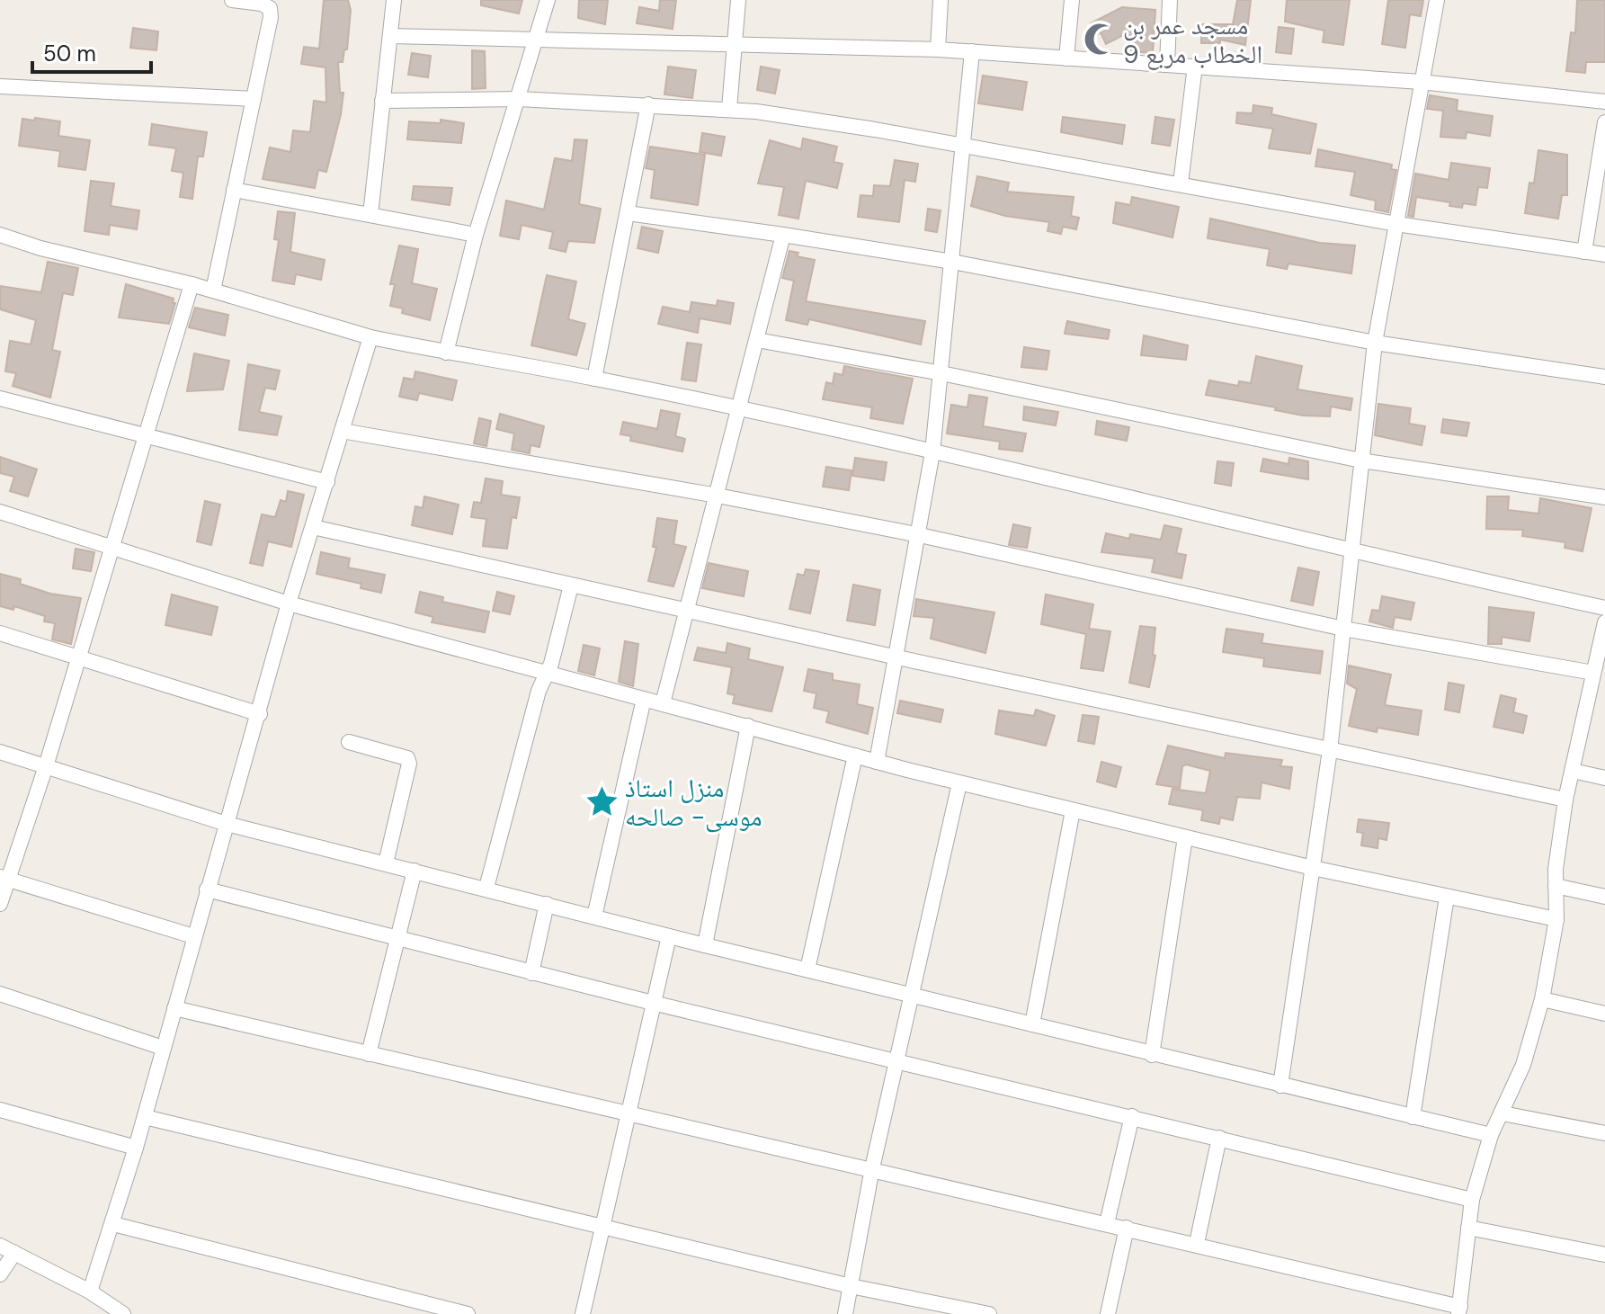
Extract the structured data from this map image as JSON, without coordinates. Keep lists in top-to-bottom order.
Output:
{
  "places": {
    "mosque": ["مسجد عمر بن الخطاب مربع 9"],
    "place": ["منزل استاذ موسى- صالحه"]
  },
  "scale_bar": "50 m"
}
